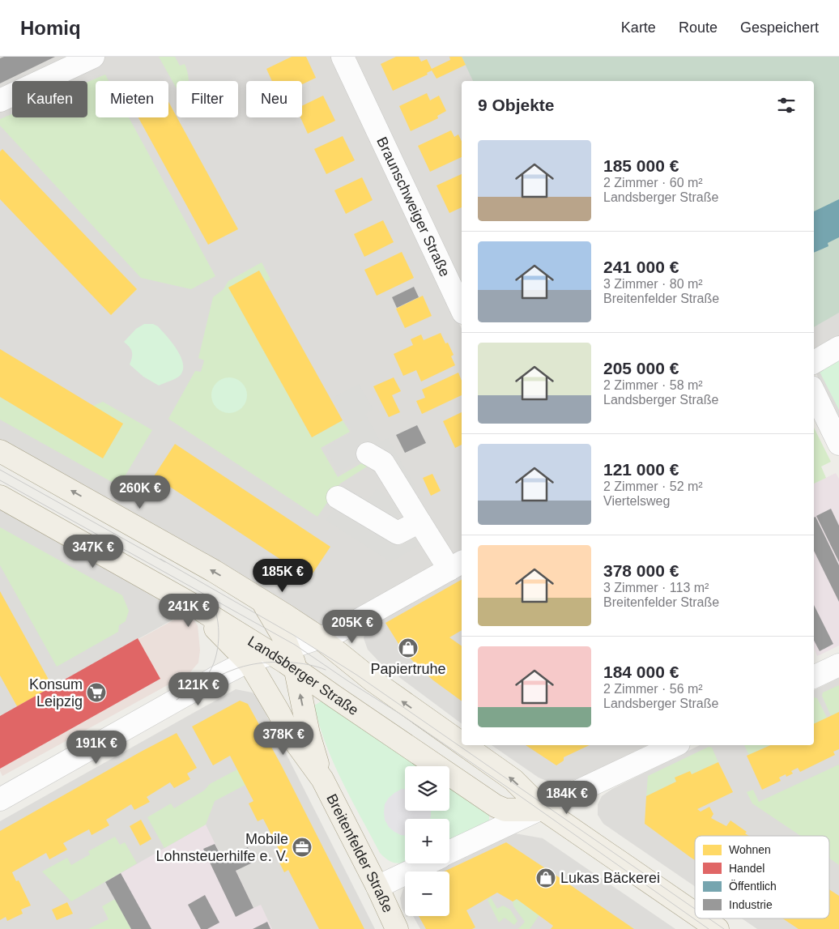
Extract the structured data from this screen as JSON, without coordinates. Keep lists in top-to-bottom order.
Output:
{
  "streets": {
    "main road": ["Landsberger Straße", "Breitenfelder Straße"],
    "street": ["Braunschweiger Straße"]
  },
  "crossings": [
    ["Landsberger Straße", "Breitenfelder Straße"]
  ],
  "places": {
    "shop": ["Papiertruhe", "Lukas Bäckerei"],
    "supermarket": ["Konsum Leipzig"],
    "office": ["Mobile Lohnsteuerhilfe e. V."]
  },
  "legend": [
    "Wohnen",
    "Handel",
    "Öffentlich",
    "Industrie"
  ],
  "page": {
    "header": "Homiq",
    "nav": ["Karte", "Route", "Gespeichert"],
    "chip": [
      "Kaufen",
      "Mieten",
      "Filter",
      "Neu"
    ],
    "heading": "9 Objekte",
    "list": [
      {
        "name": "185 000 €",
        "note": "2 Zimmer · 60 m² · Landsberger Straße"
      },
      {
        "name": "241 000 €",
        "note": "3 Zimmer · 80 m² · Breitenfelder Straße"
      },
      {
        "name": "205 000 €",
        "note": "2 Zimmer · 58 m² · Landsberger Straße"
      },
      {
        "name": "121 000 €",
        "note": "2 Zimmer · 52 m² · Viertelsweg"
      },
      {
        "name": "378 000 €",
        "note": "3 Zimmer · 113 m² · Breitenfelder Straße"
      },
      {
        "name": "184 000 €",
        "note": "2 Zimmer · 56 m² · Landsberger Straße"
      }
    ],
    "price": [
      "260K €",
      "347K €",
      "185K €",
      "241K €",
      "205K €",
      "121K €",
      "378K €",
      "191K €",
      "184K €"
    ],
    "map_buttons": ["+", "−"]
  }
}
